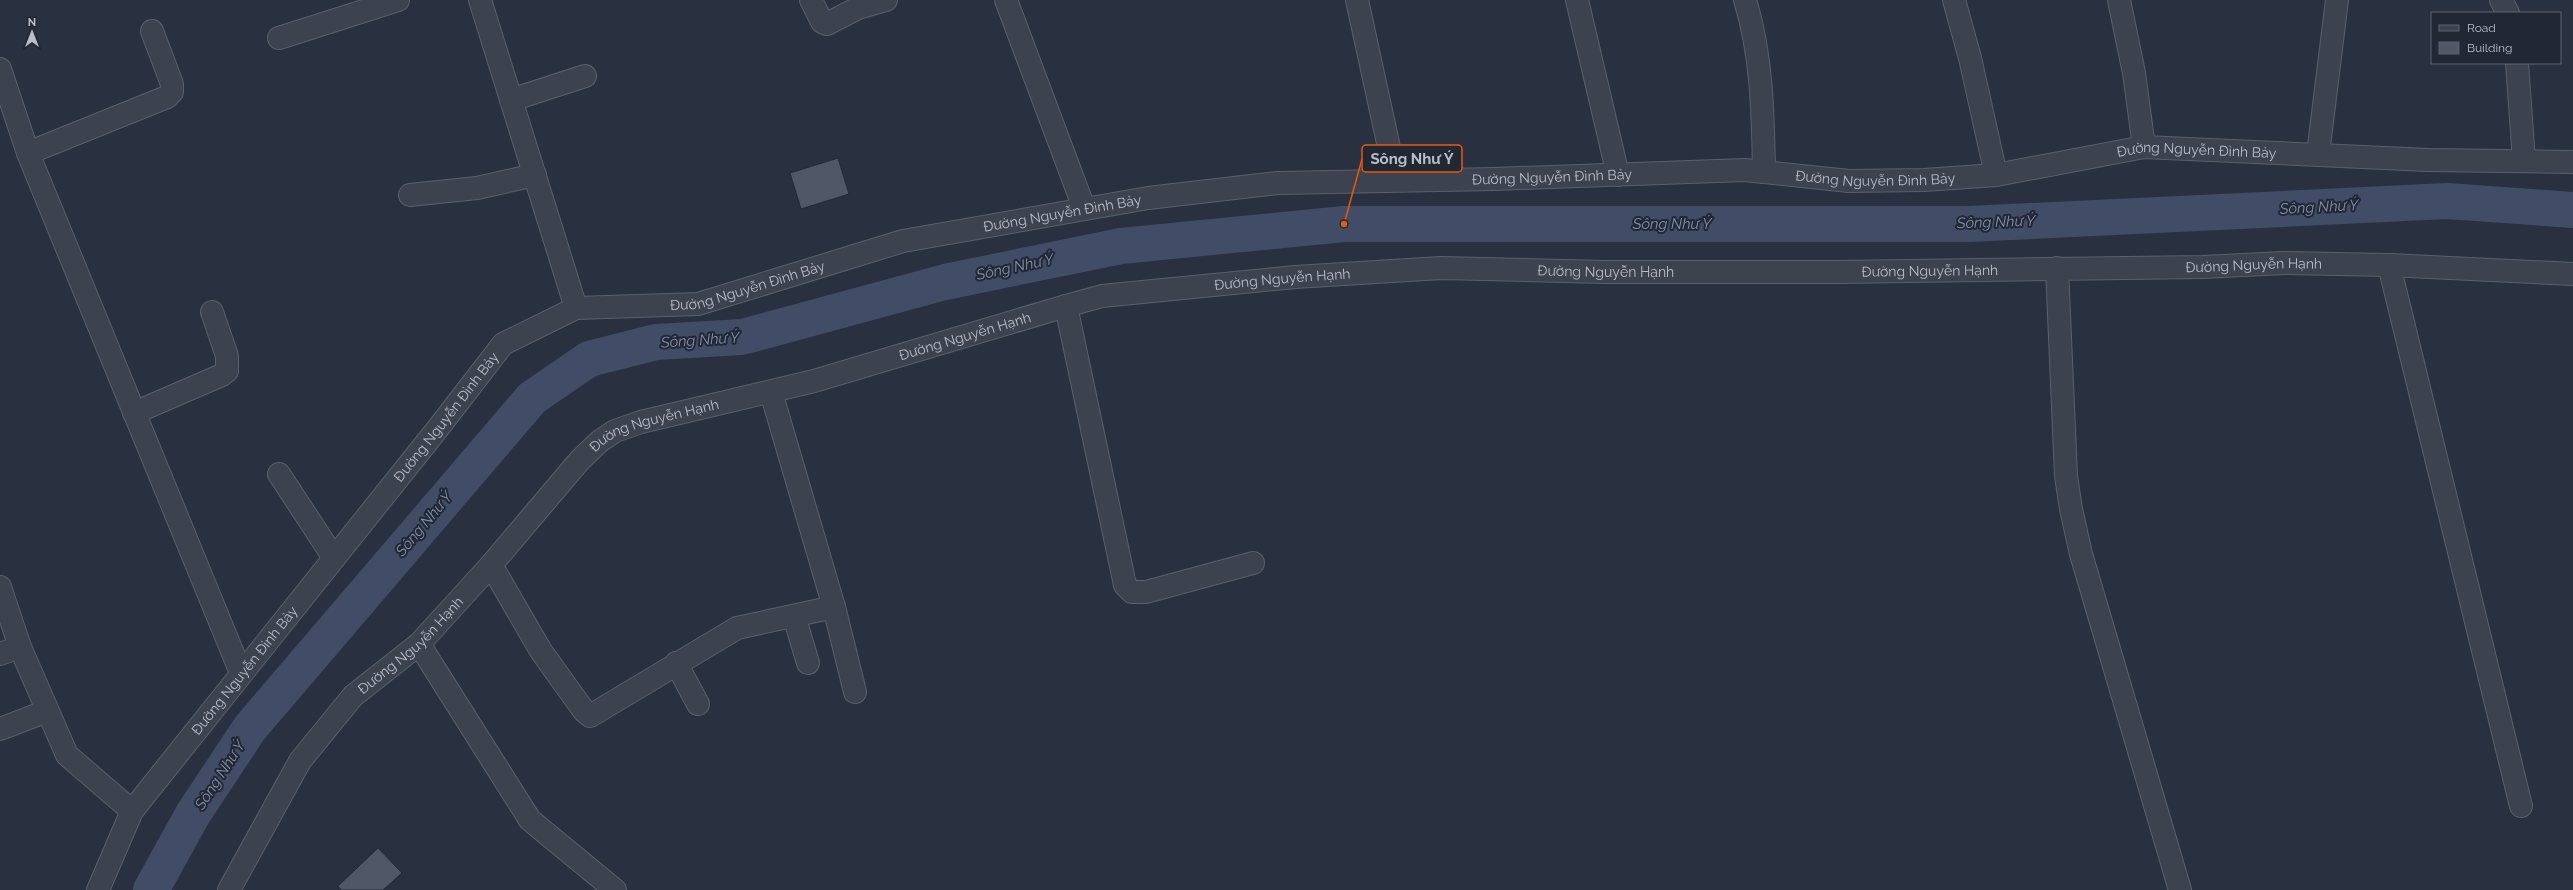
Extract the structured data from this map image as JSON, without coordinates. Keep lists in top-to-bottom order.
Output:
{
  "streets": {
    "street": ["Đường Nguyễn Đình Bảy", "Đường Nguyễn Hạnh"]
  },
  "water": ["Sông Như Ý"],
  "places": ["Sông Như Ý"],
  "legend": ["Road", "Building"],
  "north": "top"
}
